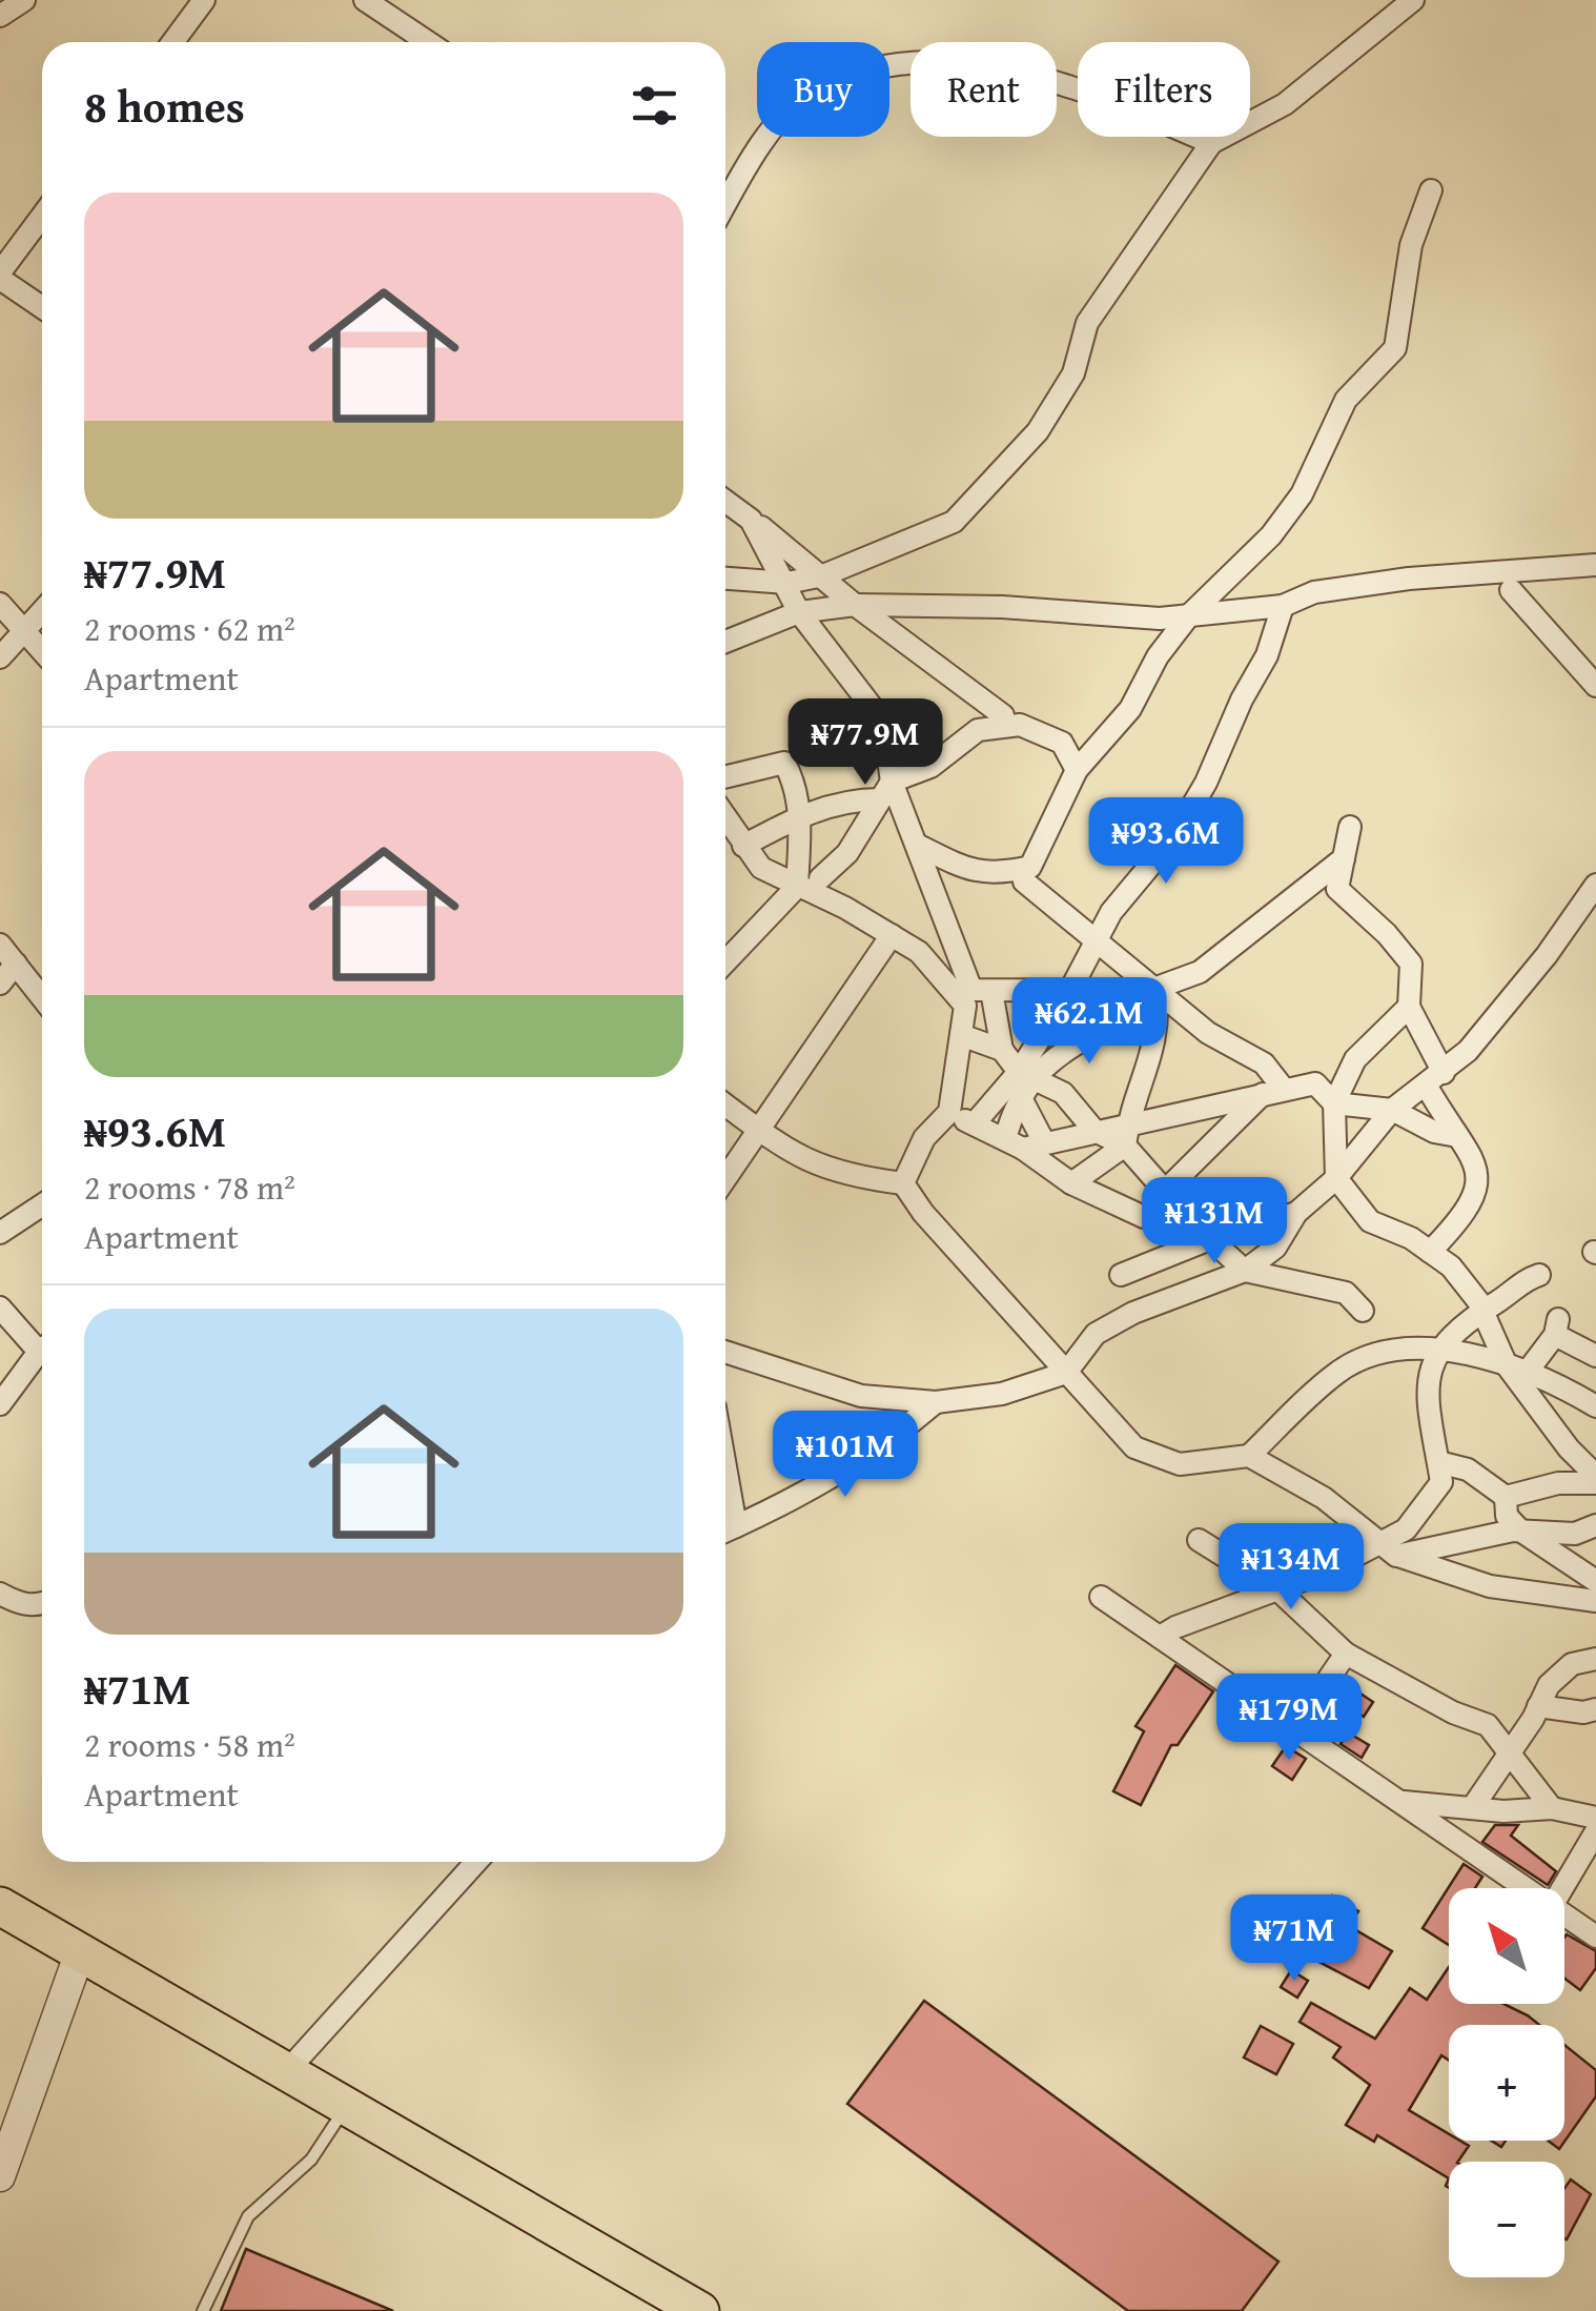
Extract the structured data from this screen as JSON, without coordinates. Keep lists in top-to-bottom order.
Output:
{
  "north": "top left",
  "page": {
    "chip": ["Buy", "Rent", "Filters"],
    "heading": "8 homes",
    "list": [
      {
        "name": "₦77.9M",
        "note": "2 rooms · 62 m² · Apartment"
      },
      {
        "name": "₦93.6M",
        "note": "2 rooms · 78 m² · Apartment"
      },
      {
        "name": "₦71M",
        "note": "2 rooms · 58 m² · Apartment"
      }
    ],
    "price": [
      "₦77.9M",
      "₦93.6M",
      "₦62.1M",
      "₦131M",
      "₦101M",
      "₦134M",
      "₦179M",
      "₦71M"
    ],
    "map_buttons": ["+", "−"]
  }
}
